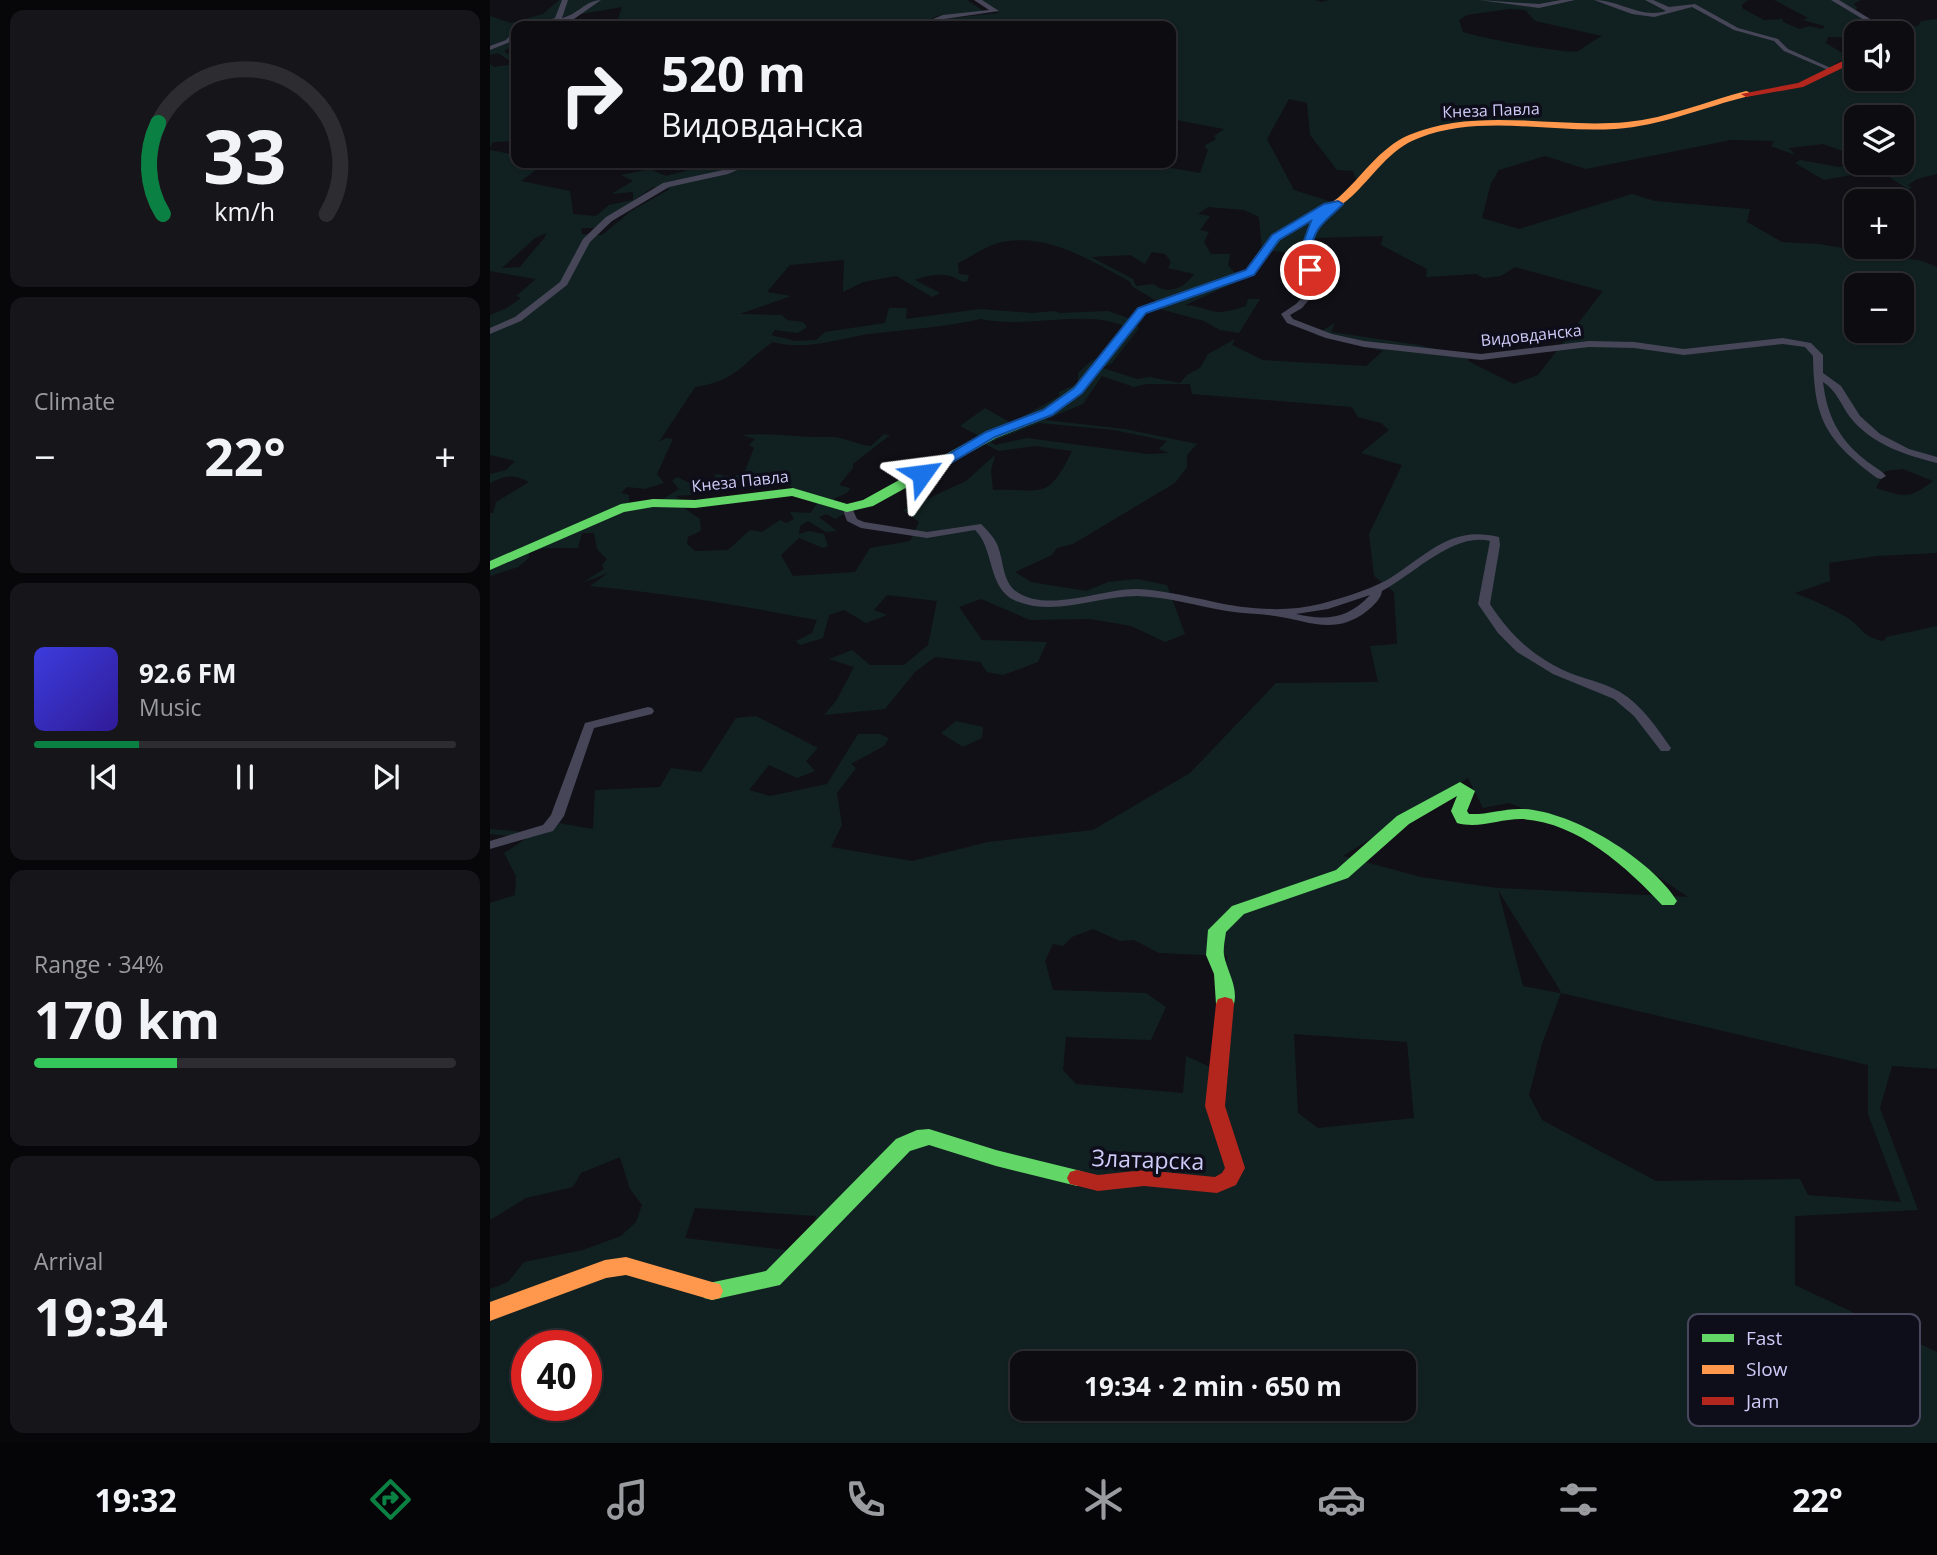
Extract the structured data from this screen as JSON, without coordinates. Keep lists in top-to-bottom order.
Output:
{
  "streets": {
    "street": ["Кнеза Павла", "Видовданска", "Златарска"]
  },
  "crossings": [
    ["Кнеза Павла", "Видовданска"]
  ],
  "legend": ["Fast", "Slow", "Jam"],
  "page": {
    "map_buttons": ["+", "−"],
    "turn": ["520 m", "Видовданска"],
    "tile": [
      "Climate",
      ["Range · 34%", "170 km"],
      ["Arrival", "19:34"]
    ],
    "heat": ["−", "22°", "+"],
    "song": ["92.6 FM", "Music"],
    "limit": "40",
    "trip": "19:34 · 2 min · 650 m",
    "tabs": ["19:32", "22°"],
    "gauge": ["33", "km/h"]
  }
}
